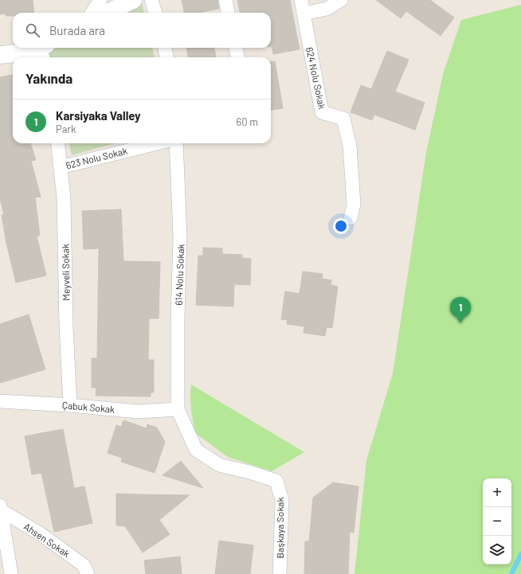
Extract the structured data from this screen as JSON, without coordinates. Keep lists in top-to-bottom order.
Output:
{
  "streets": {
    "street": [
      "624 Nolu Sokak",
      "623 Nolu Sokak",
      "Meyveli Sokak",
      "614 Nolu Sokak",
      "Çabuk Sokak",
      "Başkaya Sokak",
      "Ahsen Sokak"
    ]
  },
  "crossings": [
    ["623 Nolu Sokak", "Meyveli Sokak"],
    ["Meyveli Sokak", "Çabuk Sokak"],
    ["614 Nolu Sokak", "Çabuk Sokak"],
    ["614 Nolu Sokak", "Başkaya Sokak"],
    ["Çabuk Sokak", "Başkaya Sokak"]
  ],
  "page": {
    "search": "Burada ara",
    "heading": "Yakında",
    "list": [
      {
        "mark": "1",
        "name": "Karsiyaka Valley",
        "note": "Park",
        "value": "60 m"
      }
    ],
    "pins": "1",
    "map_buttons": ["+", "−"]
  }
}
